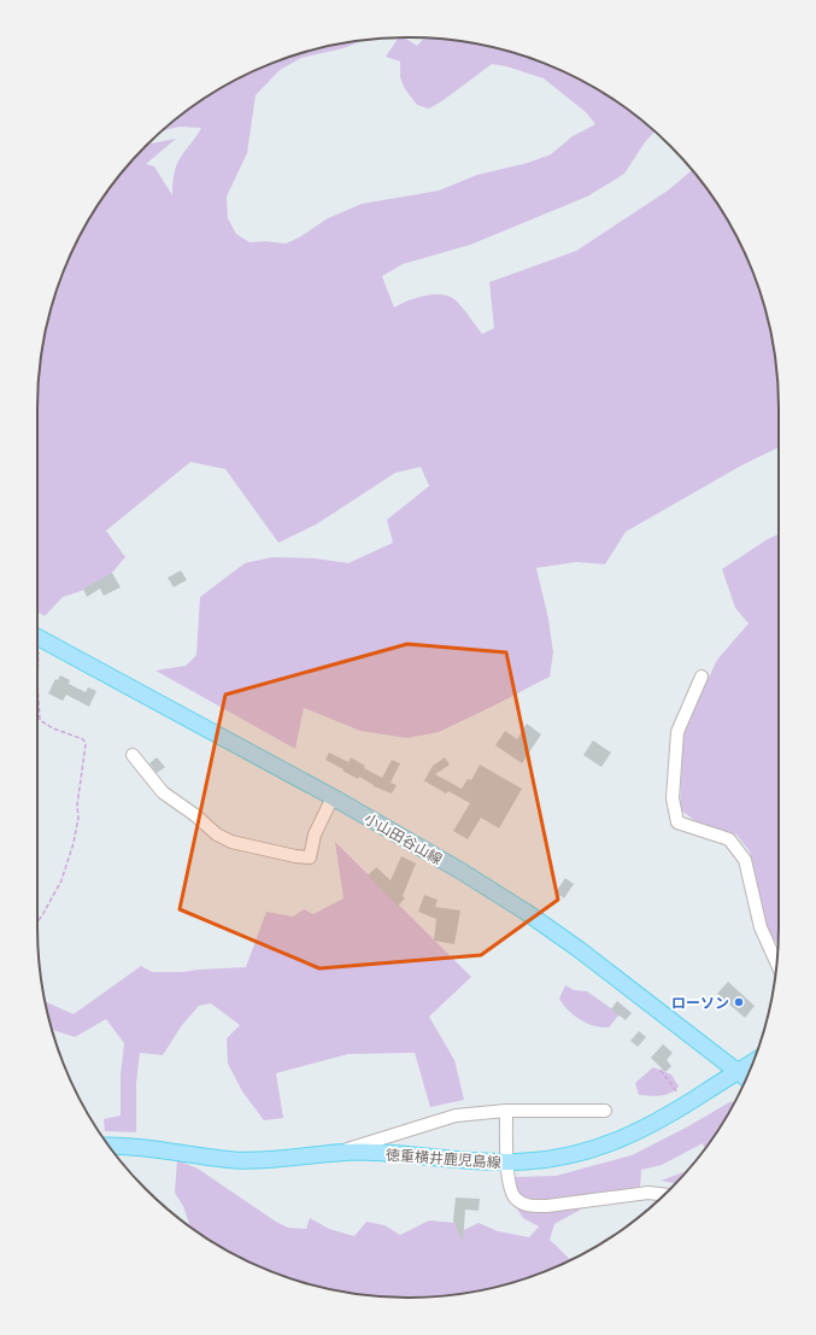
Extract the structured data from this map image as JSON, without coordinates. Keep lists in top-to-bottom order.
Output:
{
  "streets": {
    "main road": ["小山田谷山線", "徳重横井鹿児島線"]
  },
  "crossings": [
    ["小山田谷山線", "徳重横井鹿児島線"]
  ],
  "places": ["ローソン"]
}
